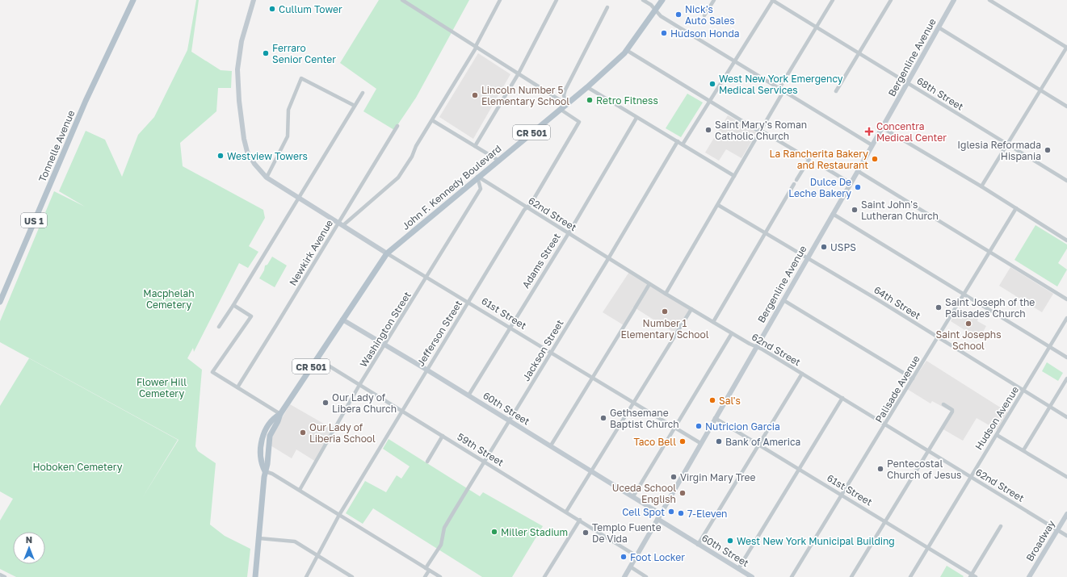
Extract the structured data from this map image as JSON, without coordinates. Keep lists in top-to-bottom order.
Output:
{
  "streets": {
    "main road": [
      "CR 501",
      "Tonnelle Avenue",
      "John F. Kennedy Boulevard",
      "US 1"
    ],
    "street": [
      "Bergenline Avenue",
      "68th Street",
      "62nd Street",
      "Newkirk Avenue",
      "Adams Street",
      "64th Street",
      "61st Street",
      "Washington Street",
      "Jefferson Street",
      "Jackson Street",
      "Palisade Avenue",
      "60th Street",
      "Hudson Avenue",
      "59th Street",
      "Broadway"
    ]
  },
  "crossings": [
    ["Bergenline Avenue", "68th Street"],
    ["Bergenline Avenue", "62nd Street"],
    ["Bergenline Avenue", "64th Street"],
    ["Bergenline Avenue", "61st Street"],
    ["Bergenline Avenue", "60th Street"],
    ["Bergenline Avenue", "59th Street"],
    ["John F. Kennedy Boulevard", "62nd Street"],
    ["John F. Kennedy Boulevard", "61st Street"],
    ["John F. Kennedy Boulevard", "Washington Street"],
    ["John F. Kennedy Boulevard", "Jefferson Street"],
    ["John F. Kennedy Boulevard", "60th Street"],
    ["John F. Kennedy Boulevard", "59th Street"],
    ["62nd Street", "Adams Street"],
    ["62nd Street", "Washington Street"],
    ["62nd Street", "Jefferson Street"],
    ["62nd Street", "Jackson Street"],
    ["62nd Street", "Palisade Avenue"],
    ["62nd Street", "Hudson Avenue"],
    ["62nd Street", "Broadway"],
    ["Newkirk Avenue", "61st Street"],
    ["Adams Street", "61st Street"],
    ["Adams Street", "60th Street"],
    ["64th Street", "Palisade Avenue"],
    ["64th Street", "Hudson Avenue"],
    ["61st Street", "Washington Street"],
    ["61st Street", "Jefferson Street"],
    ["61st Street", "Jackson Street"],
    ["61st Street", "Palisade Avenue"],
    ["61st Street", "Hudson Avenue"],
    ["Washington Street", "60th Street"],
    ["Washington Street", "59th Street"],
    ["Jefferson Street", "60th Street"],
    ["Jefferson Street", "59th Street"],
    ["Jackson Street", "60th Street"],
    ["Jackson Street", "59th Street"]
  ],
  "parks": ["Macphelah Cemetery", "Flower Hill Cemetery", "Hoboken Cemetery"],
  "places": {
    "other": [
      "Cullum Tower",
      "Nick's Auto Sales",
      "Hudson Honda",
      "Ferraro Senior Center",
      "West New York Emergency Medical Services",
      "Lincoln Number 5 Elementary School",
      "Retro Fitness",
      "Saint Mary's Roman Catholic Church",
      "Iglesia Reformada Hispania",
      "Westview Towers",
      "La Rancherita Bakery and Restaurant",
      "Dulce De Leche Bakery",
      "Saint John's Lutheran Church",
      "USPS",
      "Saint Joseph of the Palisades Church",
      "Number 1 Elementary School",
      "Saint Josephs School",
      "Sal's",
      "Our Lady of Libera Church",
      "Gethsemane Baptist Church",
      "Nutricion Garcia",
      "Our Lady of Liberia School",
      "Taco Bell",
      "Bank of America",
      "Pentecostal Church of Jesus",
      "Virgin Mary Tree",
      "Uceda School English",
      "Cell Spot",
      "7-Eleven",
      "Miller Stadium",
      "Templo Fuente De Vida",
      "West New York Municipal Building",
      "Foot Locker"
    ],
    "health": ["Concentra Medical Center"]
  },
  "north": "top"
}
